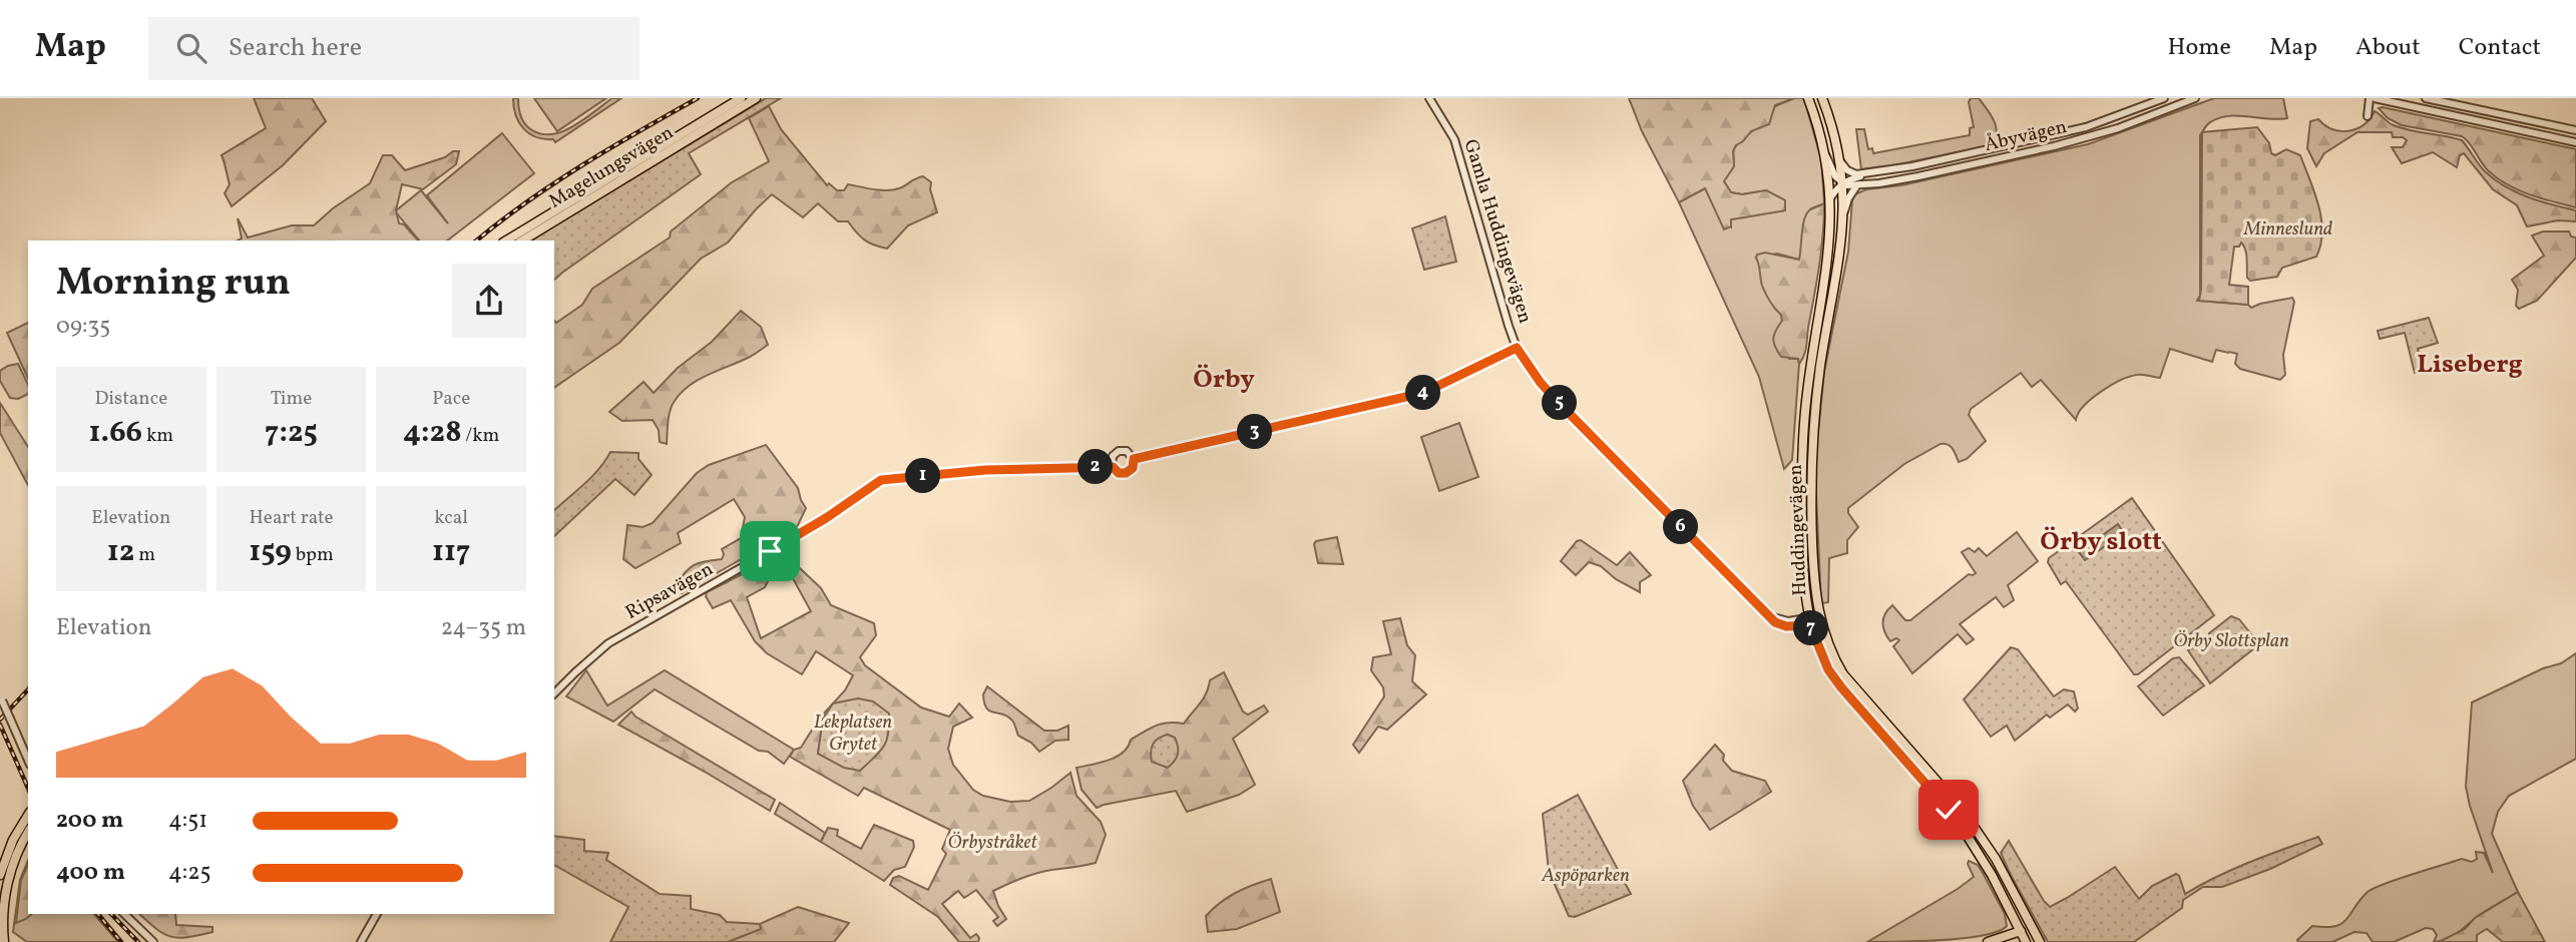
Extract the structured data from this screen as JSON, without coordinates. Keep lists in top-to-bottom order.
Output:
{
  "streets": {
    "main road": ["Magelungsvägen", "Huddingevägen"],
    "street": ["Åbyvägen", "Gamla Huddingevägen", "Ripsavägen"]
  },
  "crossings": [
    ["Åbyvägen", "Huddingevägen"],
    ["Gamla Huddingevägen", "Huddingevägen"]
  ],
  "districts": ["Liseberg", "Örby", "Örby slott"],
  "parks": [
    "Minneslund",
    "Örby Slottsplan",
    "Lekplatsen Grytet",
    "Örbystråket",
    "Aspöparken"
  ],
  "page": {
    "header": "Map",
    "search": "Search here",
    "nav": [
      "Home",
      "Map",
      "About",
      "Contact"
    ],
    "heading": ["Morning run", "09:35"],
    "stats": [
      ["Distance", "1.66 km"],
      ["Time", "7:25"],
      ["Pace", "4:28 /km"],
      ["Elevation", "12 m"],
      ["Heart rate", "159 bpm"],
      ["kcal", "117"]
    ],
    "pins": [
      "4",
      "5",
      "3",
      "2",
      "1",
      "6",
      "7"
    ],
    "chart": ["Elevation", "24–35 m"],
    "list": [
      {
        "name": "200 m",
        "note": "4:51"
      },
      {
        "name": "400 m",
        "note": "4:25"
      }
    ]
  }
}
